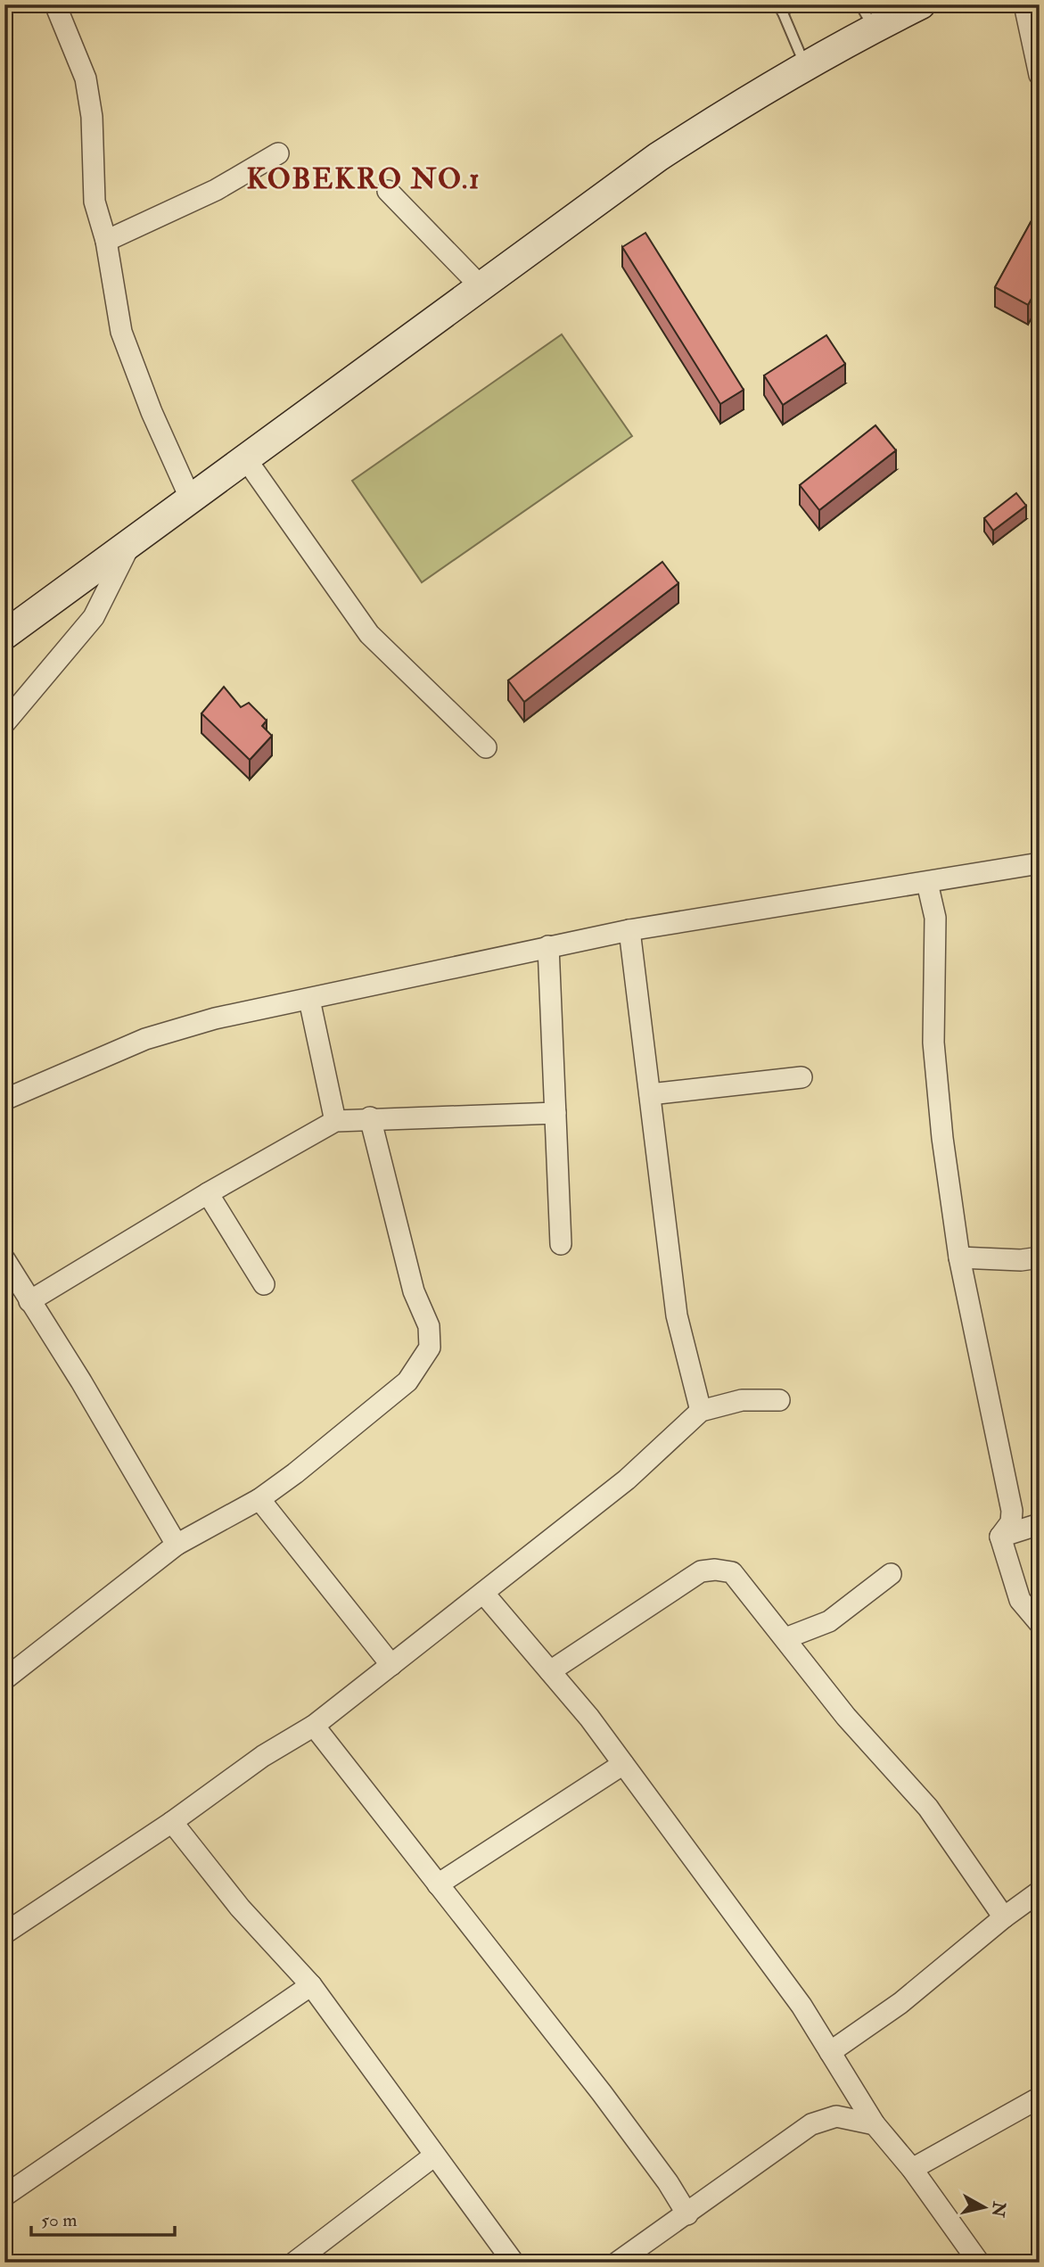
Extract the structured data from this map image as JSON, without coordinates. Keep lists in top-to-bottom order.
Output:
{
  "districts": ["KOBEKRO NO.1"],
  "scale_bar": "50 m",
  "north": "right"
}
